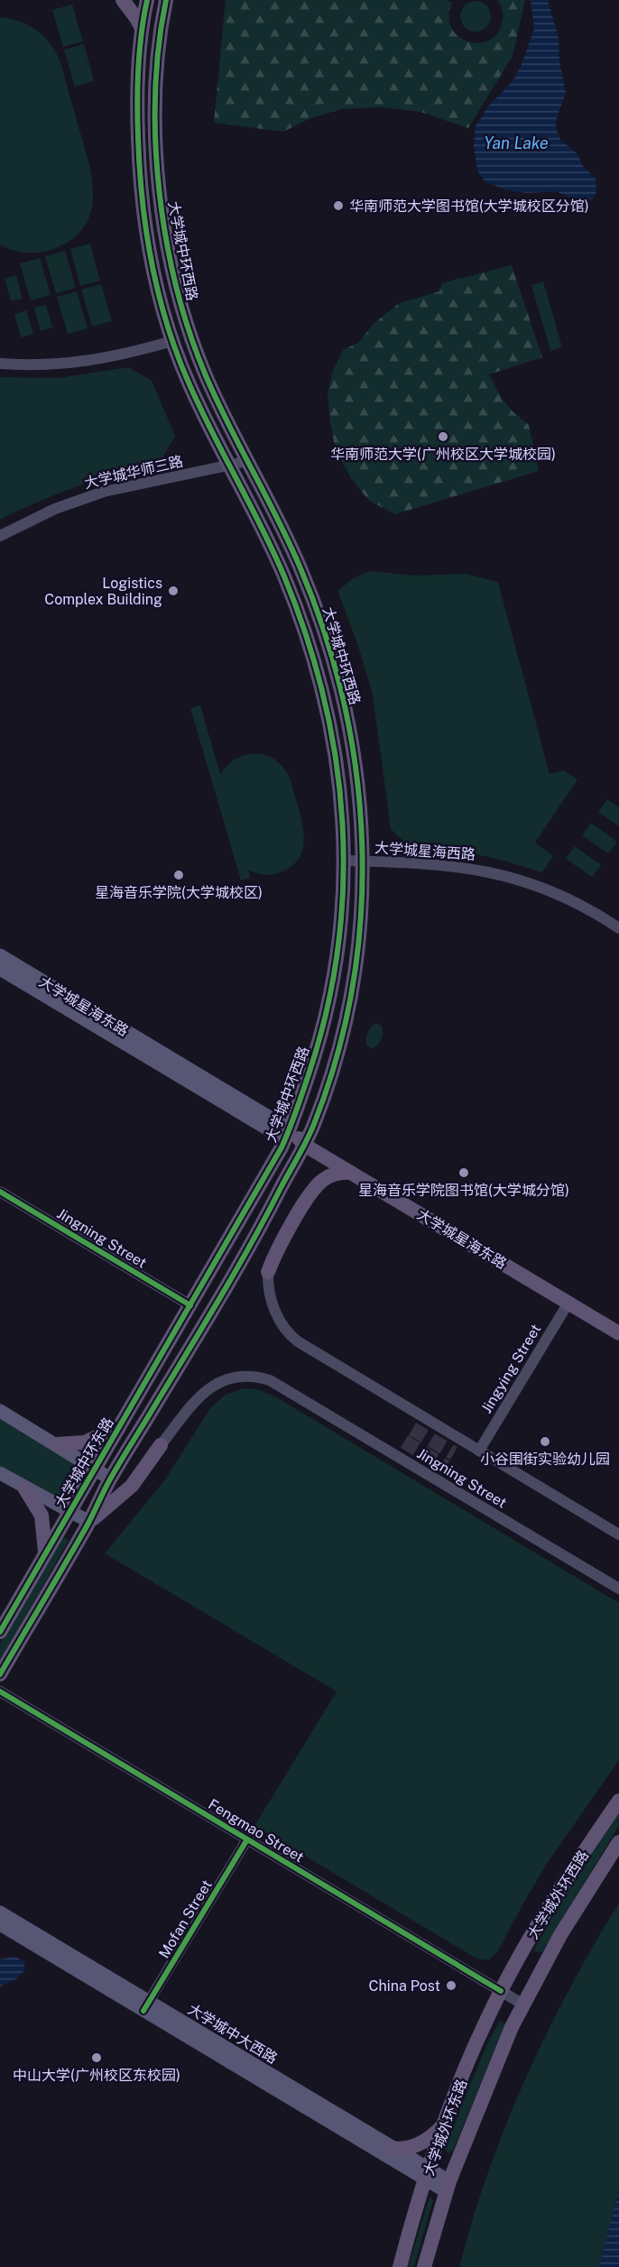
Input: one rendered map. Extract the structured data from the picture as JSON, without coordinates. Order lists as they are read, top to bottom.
{
  "streets": {
    "main road": [
      "大学城中环西路",
      "大学城星海东路",
      "大学城中环东路",
      "大学城外环西路",
      "大学城中大西路",
      "大学城外环东路"
    ],
    "street": [
      "大学城华师三路",
      "大学城星海西路",
      "Jingning Street",
      "Jingying Street",
      "Fengmao Street",
      "Mofan Street"
    ]
  },
  "crossings": [
    ["大学城中环西路", "大学城华师三路"],
    ["大学城中环西路", "大学城星海西路"],
    ["大学城中环西路", "大学城星海东路"],
    ["大学城中环西路", "Jingning Street"],
    ["大学城中环西路", "大学城中环东路"],
    ["大学城星海东路", "Jingying Street"],
    ["Jingning Street", "大学城中环东路"],
    ["Fengmao Street", "大学城外环西路"],
    ["Fengmao Street", "Mofan Street"],
    ["Fengmao Street", "大学城外环东路"],
    ["大学城外环西路", "大学城外环东路"],
    ["Mofan Street", "大学城中大西路"],
    ["大学城中大西路", "大学城外环东路"]
  ],
  "water": ["Yan Lake"],
  "places": [
    "华南师范大学图书馆(大学城校区分馆)",
    "华南师范大学(广州校区大学城校园)",
    "Logistics Complex Building",
    "星海音乐学院(大学城校区)",
    "星海音乐学院图书馆(大学城分馆)",
    "小谷围街实验幼儿园",
    "China Post",
    "中山大学(广州校区东校园)"
  ]
}
